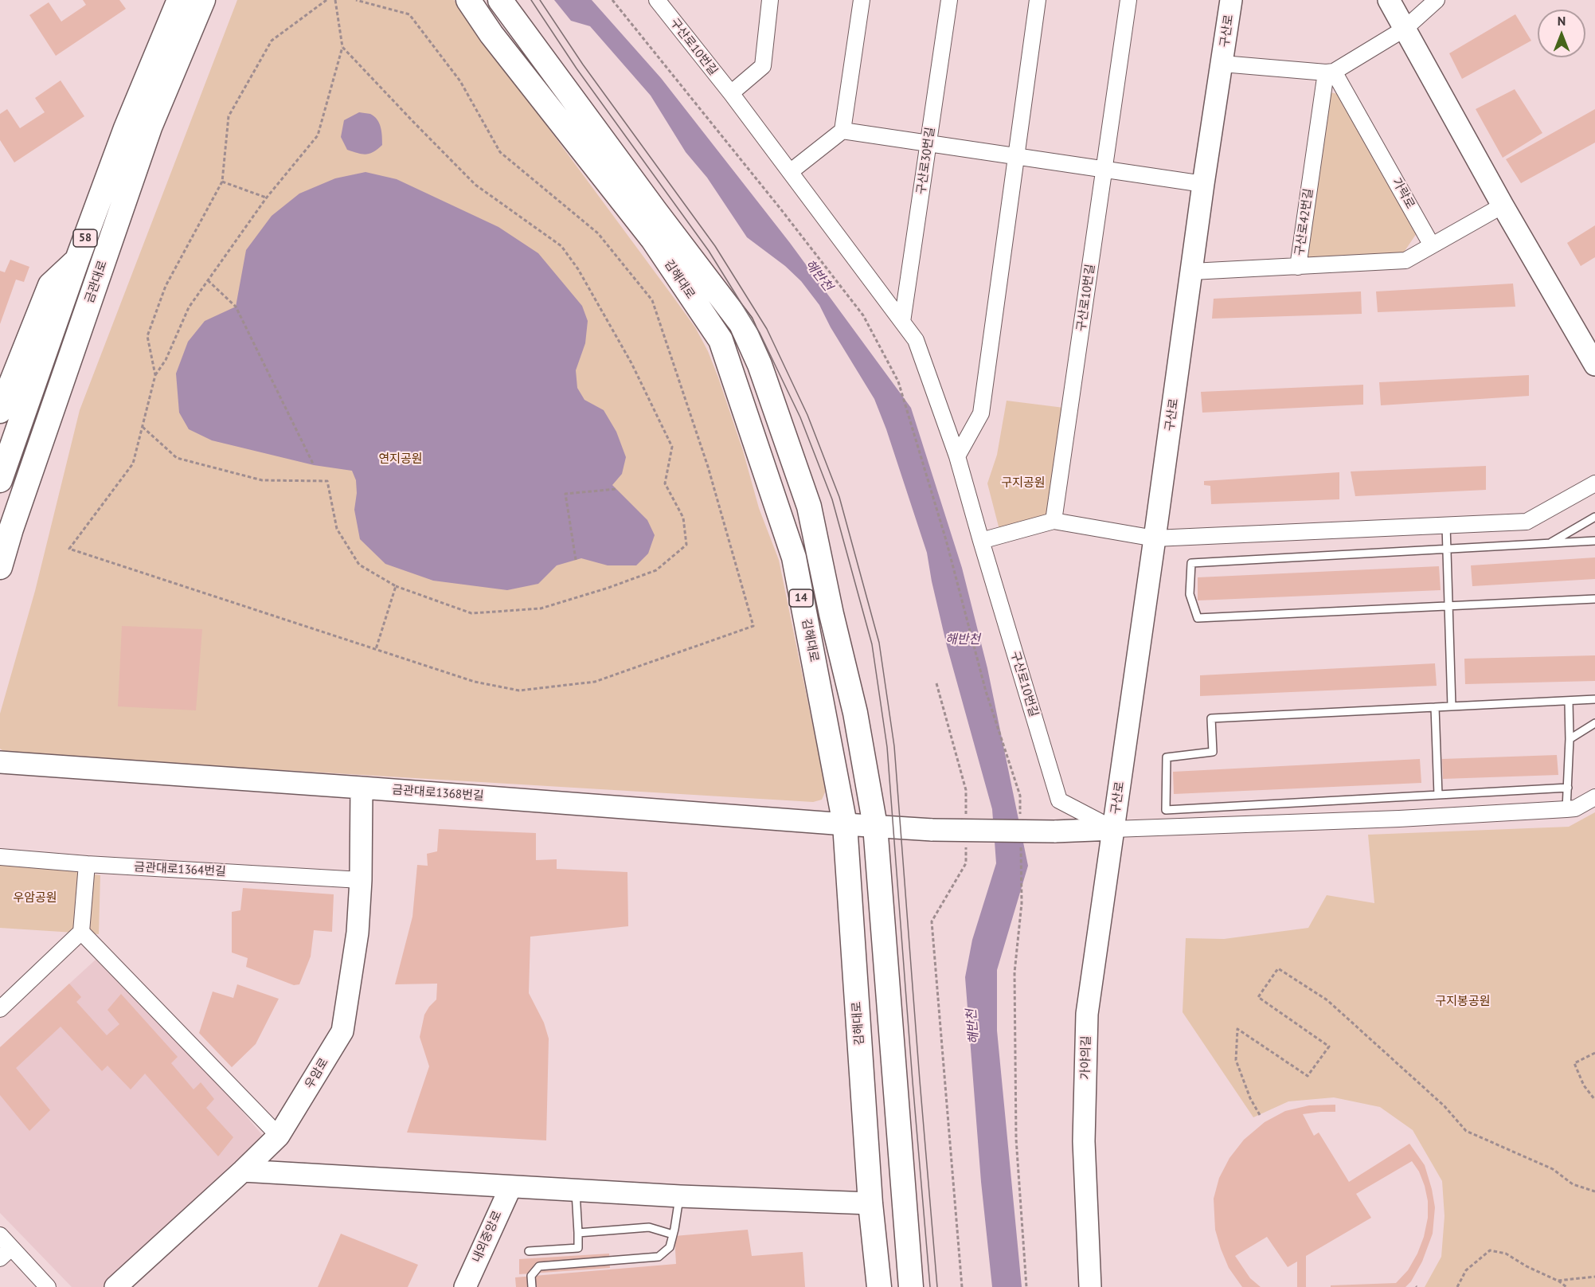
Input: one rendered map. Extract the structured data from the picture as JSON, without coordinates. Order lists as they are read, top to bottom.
{
  "streets": {
    "main road": [
      "58",
      "김해대로",
      "금관대로",
      "14"
    ],
    "street": [
      "구산로",
      "구산로10번길",
      "구산로30번길",
      "가락로",
      "구산로42번길",
      "금관대로1368번길",
      "금관대로1364번길",
      "가야의길",
      "우암로",
      "내외중앙로"
    ]
  },
  "crossings": [
    ["구산로", "구산로10번길"],
    ["구산로", "구산로42번길"],
    ["구산로", "금관대로1368번길"],
    ["구산로", "가야의길"],
    ["구산로10번길", "구산로30번길"],
    ["구산로10번길", "금관대로1368번길"],
    ["구산로10번길", "가야의길"],
    ["가락로", "구산로42번길"],
    ["김해대로", "금관대로1368번길"],
    ["금관대로1368번길", "가야의길"],
    ["금관대로1368번길", "우암로"],
    ["금관대로1364번길", "우암로"]
  ],
  "water": ["해반천"],
  "parks": [
    "연지공원",
    "구지공원",
    "우암공원",
    "구지봉공원"
  ],
  "north": "top"
}
